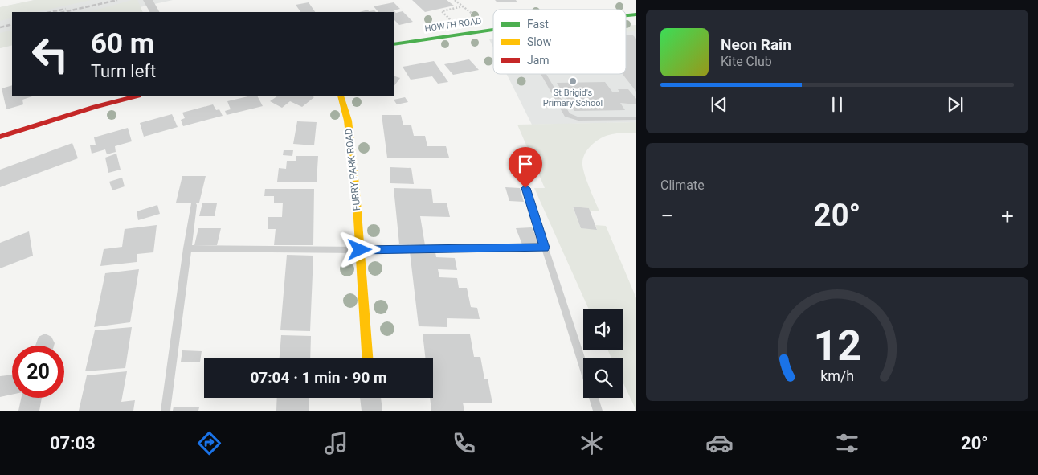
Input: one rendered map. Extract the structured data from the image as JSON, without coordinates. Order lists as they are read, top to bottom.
{
  "streets": {
    "main road": ["HOWTH ROAD", "FURRY PARK ROAD"]
  },
  "places": ["St Brigid's Primary School"],
  "legend": ["Fast", "Slow", "Jam"],
  "page": {
    "turn": ["60 m", "Turn left"],
    "song": ["Neon Rain", "Kite Club"],
    "tile": "Climate",
    "heat": ["−", "20°", "+"],
    "limit": "20",
    "trip": "07:04 · 1 min · 90 m",
    "tabs": ["07:03", "20°"],
    "gauge": ["12", "km/h"]
  }
}
